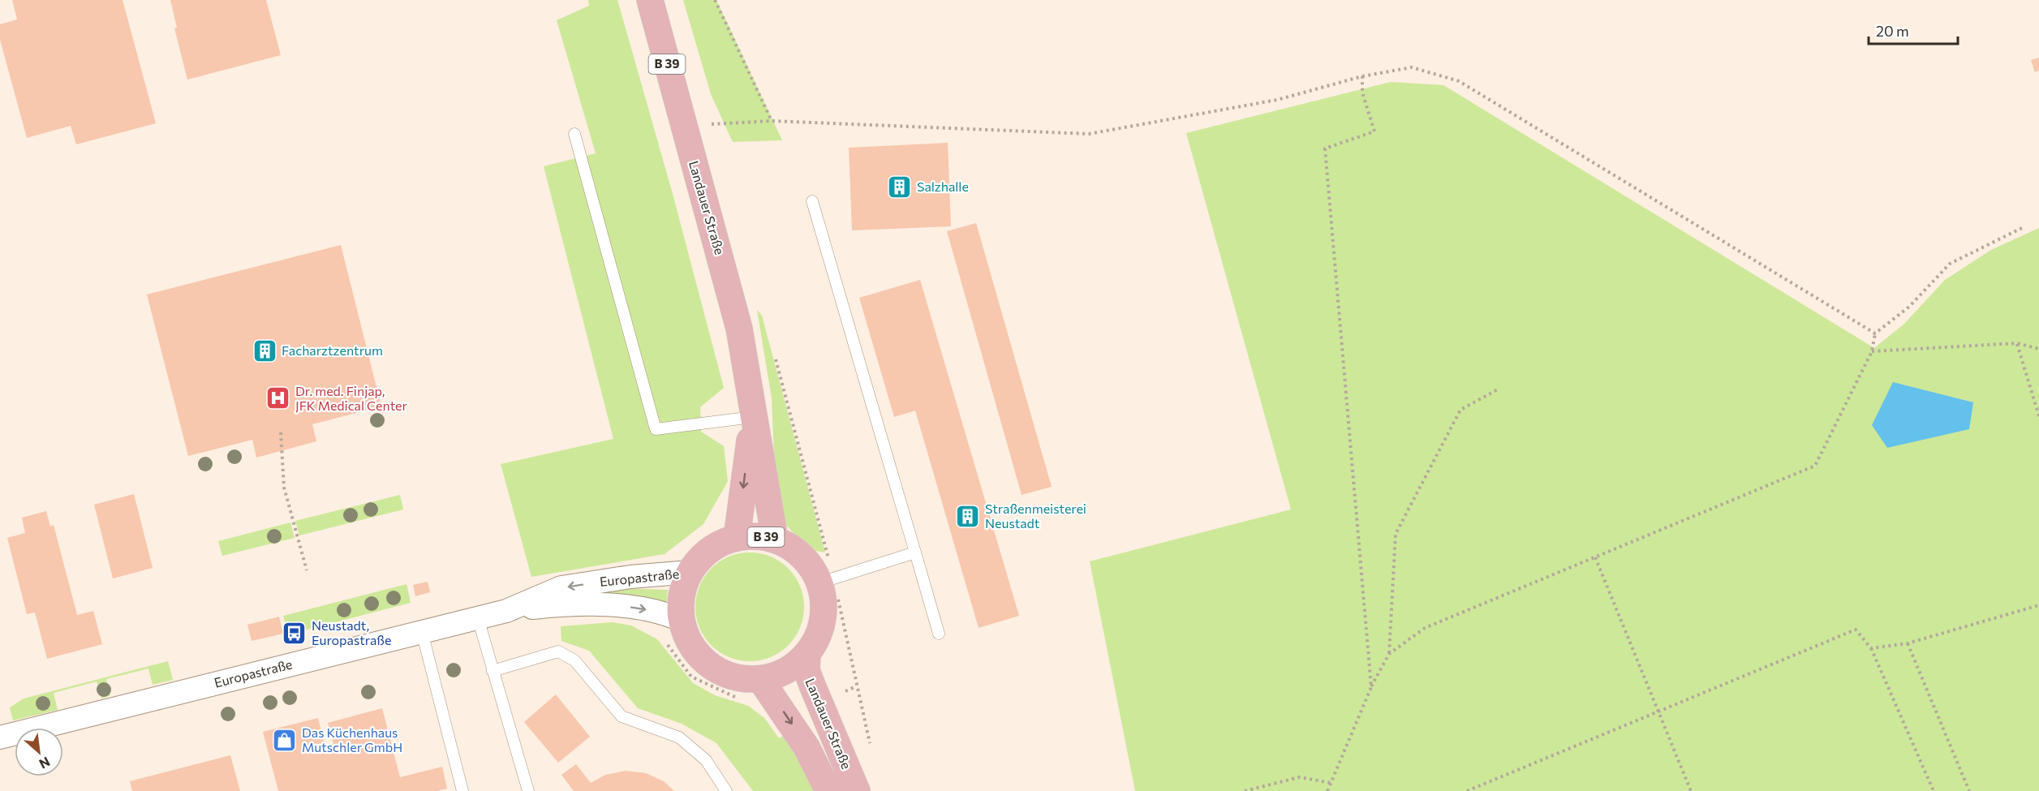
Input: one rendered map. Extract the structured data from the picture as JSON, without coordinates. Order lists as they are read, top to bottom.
{
  "streets": {
    "main road": ["B 39", "Landauer Straße"],
    "street": ["Europastraße"]
  },
  "crossings": [
    ["Landauer Straße", "Europastraße"]
  ],
  "places": {
    "building": ["Salzhalle", "Facharztzentrum", "Straßenmeisterei Neustadt"],
    "hospital": ["Dr. med. Finjap, JFK Medical Center"],
    "bus stop": ["Neustadt, Europastraße"],
    "shop": ["Das Küchenhaus Mutschler GmbH"]
  },
  "scale_bar": "20 m",
  "north": "bottom right"
}
